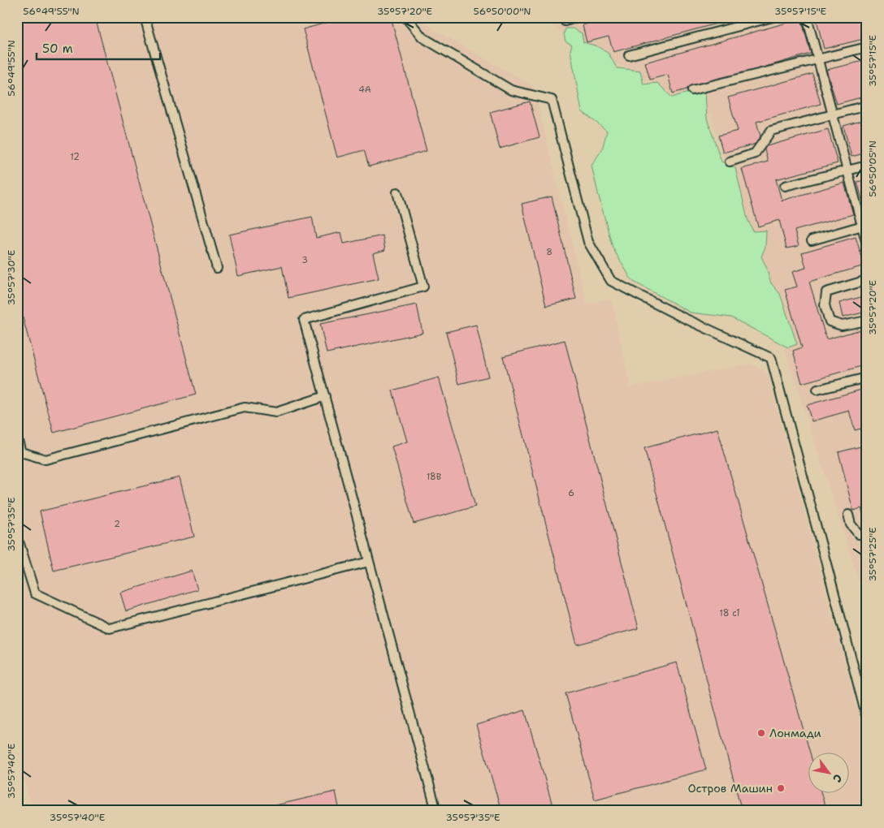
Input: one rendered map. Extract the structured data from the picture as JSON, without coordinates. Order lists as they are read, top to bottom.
{
  "places": ["Лонмади", "Остров Машин"],
  "house_numbers": [
    "4А",
    "12",
    "8",
    "3",
    "18В",
    "6",
    "2",
    "18 с1"
  ],
  "scale_bar": "50 m",
  "north": "bottom right",
  "coordinates": [
    "56°49'55\"N",
    "35°57'20\"E",
    "56°50'00\"N",
    "35°57'15\"E",
    "56°50'05\"N",
    "35°57'30\"E",
    "35°57'35\"E",
    "35°57'25\"E",
    "35°57'40\"E"
  ]
}
